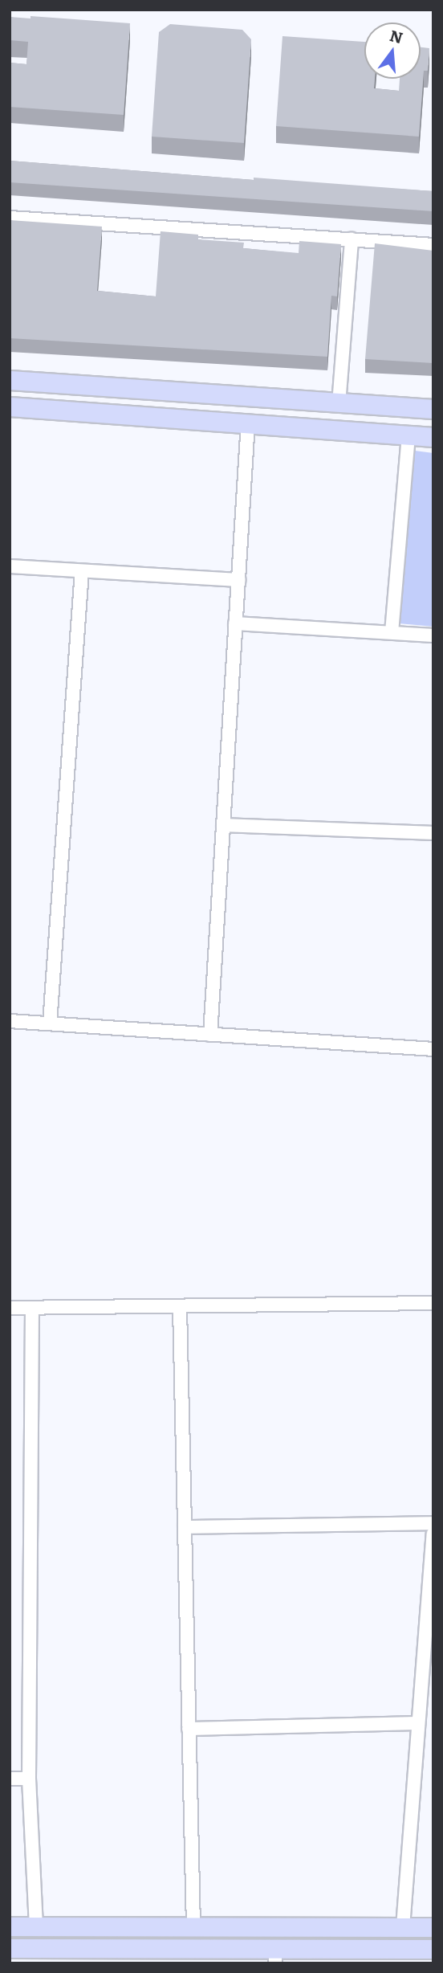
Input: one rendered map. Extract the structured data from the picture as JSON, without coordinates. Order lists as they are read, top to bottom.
{
  "north": "top"
}
